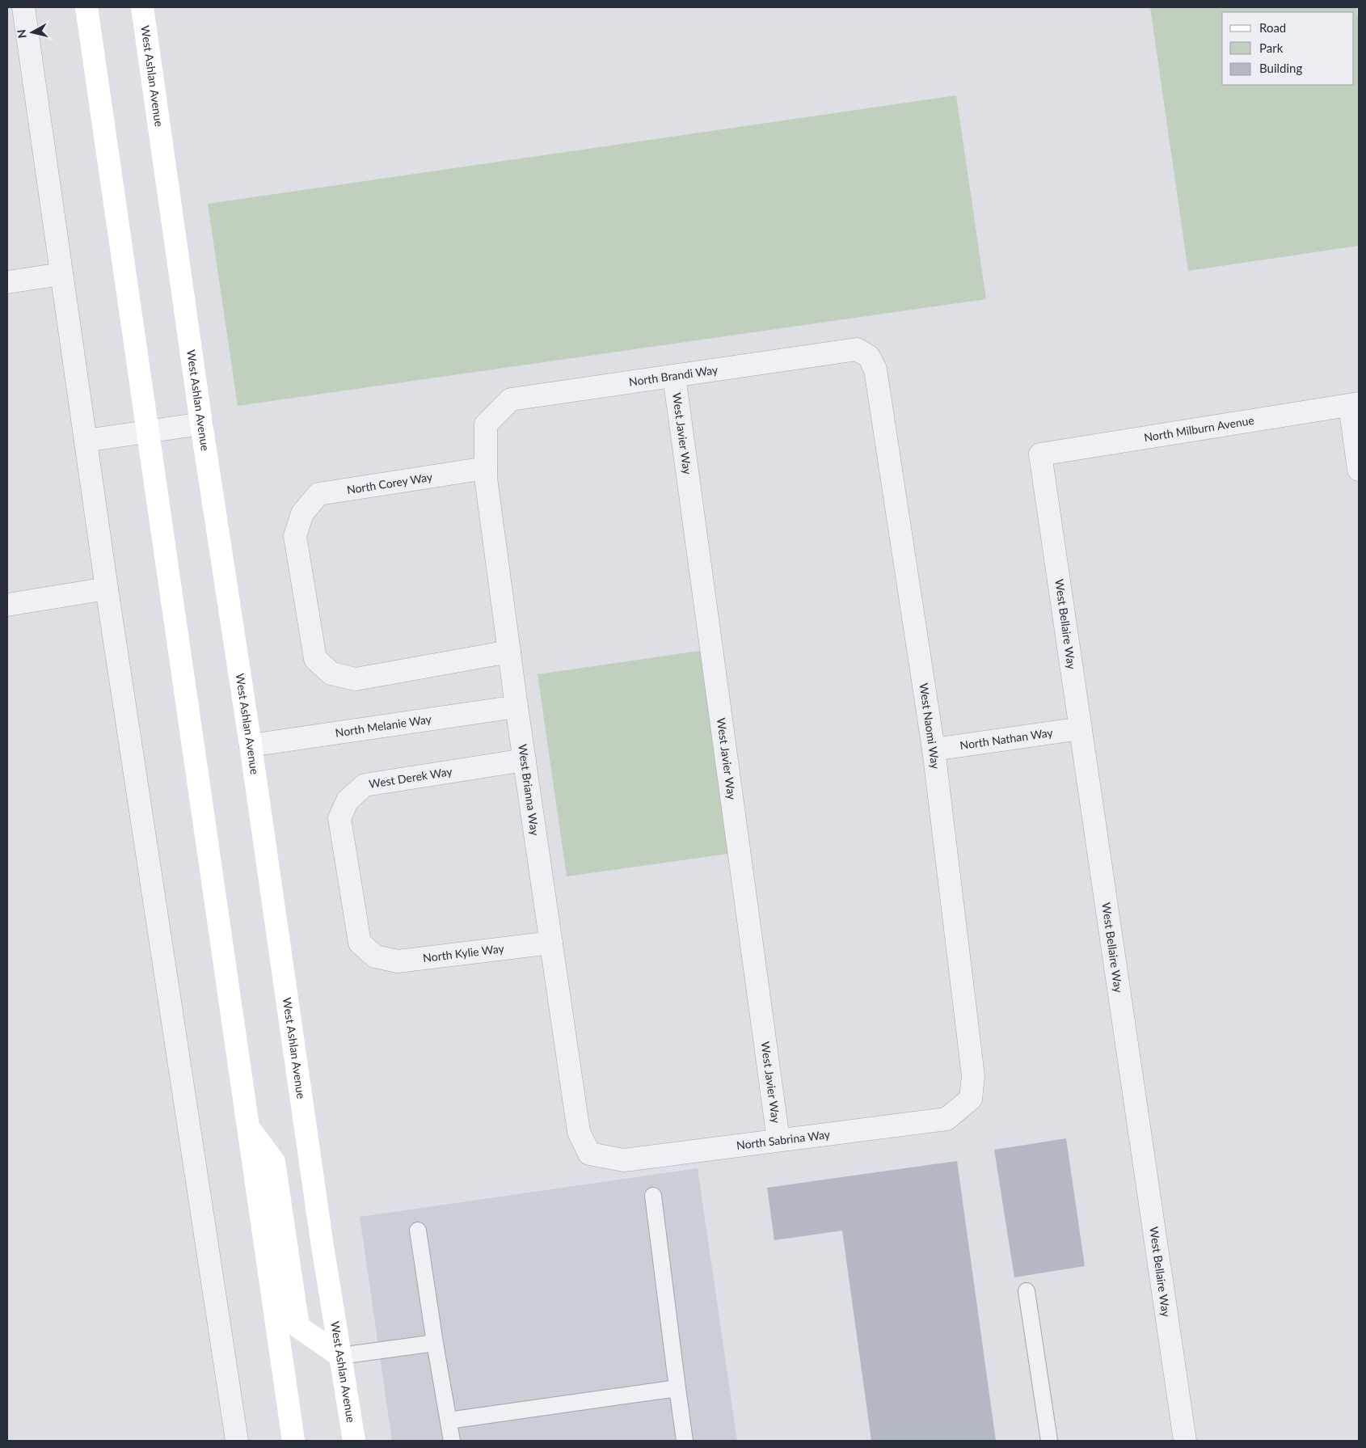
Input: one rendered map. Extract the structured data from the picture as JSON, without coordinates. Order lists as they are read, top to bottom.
{
  "streets": {
    "main road": ["West Ashlan Avenue"],
    "street": [
      "North Brandi Way",
      "North Milburn Avenue",
      "West Javier Way",
      "North Corey Way",
      "West Bellaire Way",
      "West Naomi Way",
      "North Melanie Way",
      "North Nathan Way",
      "West Derek Way",
      "West Brianna Way",
      "North Kylie Way",
      "North Sabrina Way"
    ]
  },
  "crossings": [
    ["West Ashlan Avenue", "North Melanie Way"],
    ["North Brandi Way", "West Javier Way"],
    ["North Brandi Way", "West Naomi Way"],
    ["North Brandi Way", "West Brianna Way"],
    ["North Milburn Avenue", "West Bellaire Way"],
    ["West Javier Way", "North Sabrina Way"],
    ["North Corey Way", "West Brianna Way"],
    ["West Bellaire Way", "North Nathan Way"],
    ["West Naomi Way", "North Nathan Way"],
    ["West Naomi Way", "North Sabrina Way"],
    ["North Melanie Way", "West Brianna Way"],
    ["West Derek Way", "West Brianna Way"],
    ["West Derek Way", "North Kylie Way"],
    ["West Brianna Way", "North Kylie Way"],
    ["West Brianna Way", "North Sabrina Way"]
  ],
  "legend": ["Road", "Park", "Building"],
  "north": "left"
}
